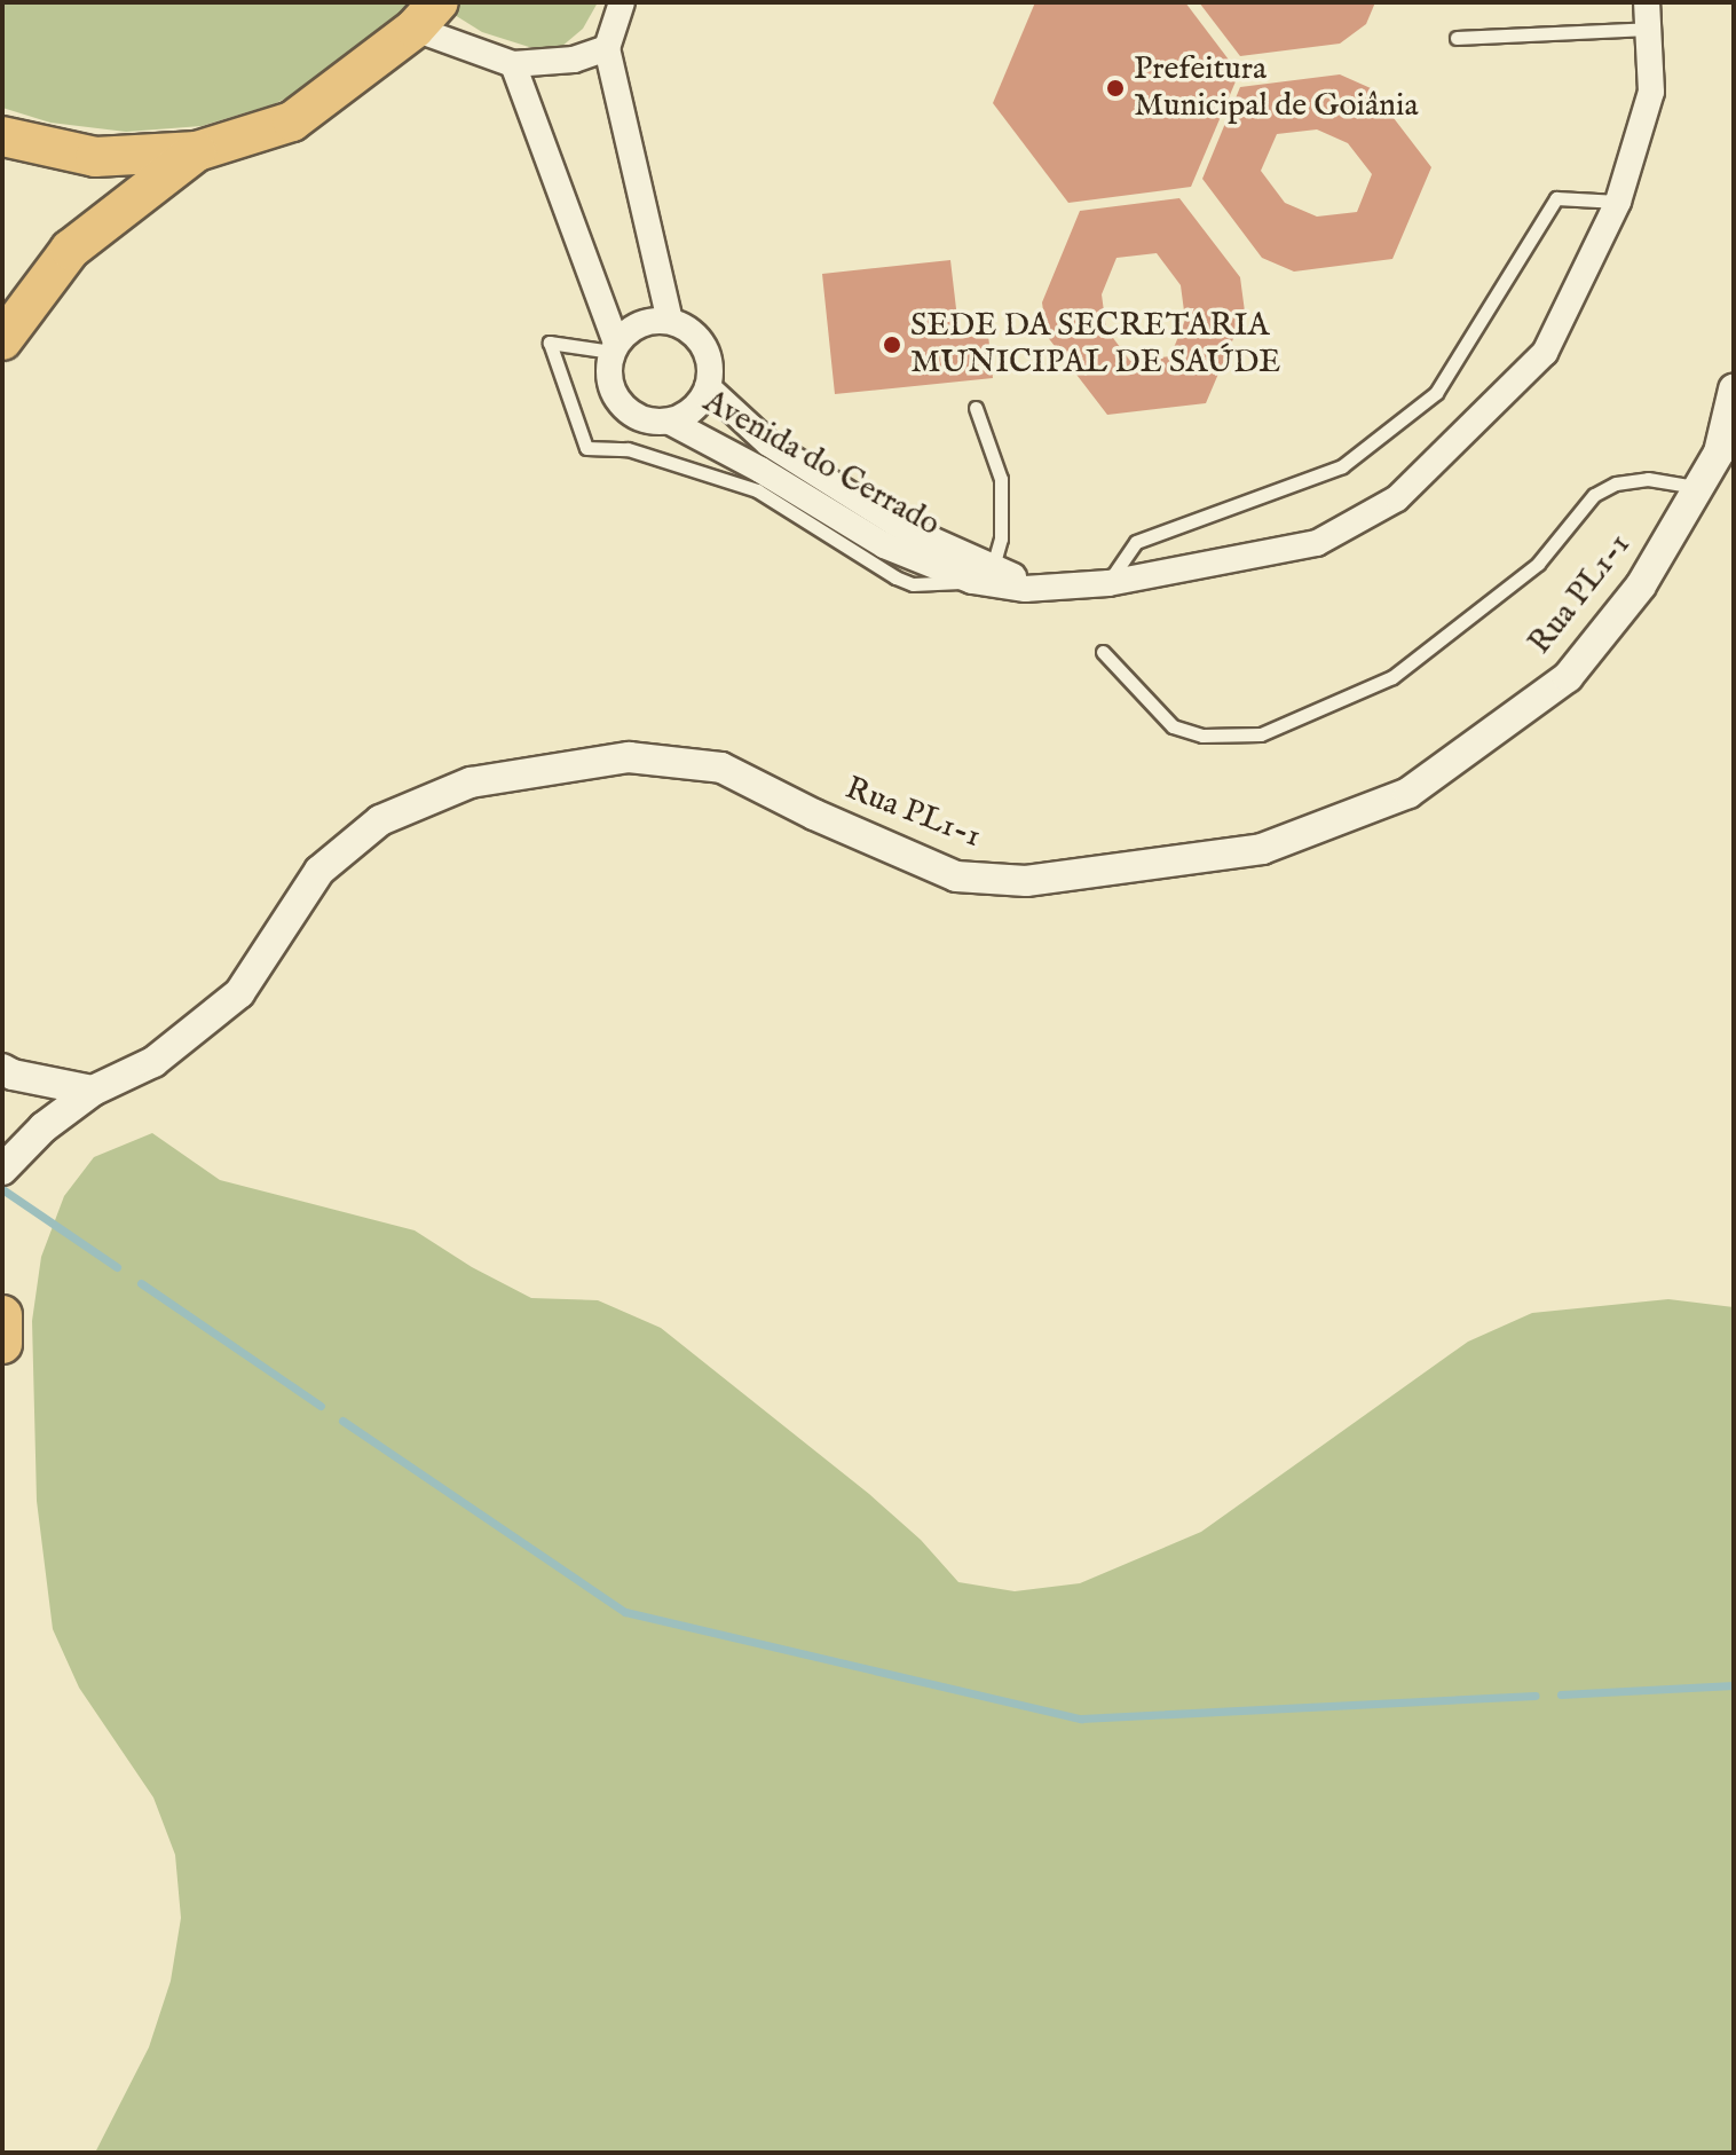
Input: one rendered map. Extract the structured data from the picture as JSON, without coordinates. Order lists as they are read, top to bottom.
{
  "streets": {
    "street": ["Avenida do Cerrado", "Rua PL1-1"]
  },
  "places": ["Prefeitura Municipal de Goiânia", "SEDE DA SECRETARIA MUNICIPAL DE SAÚDE"]
}
